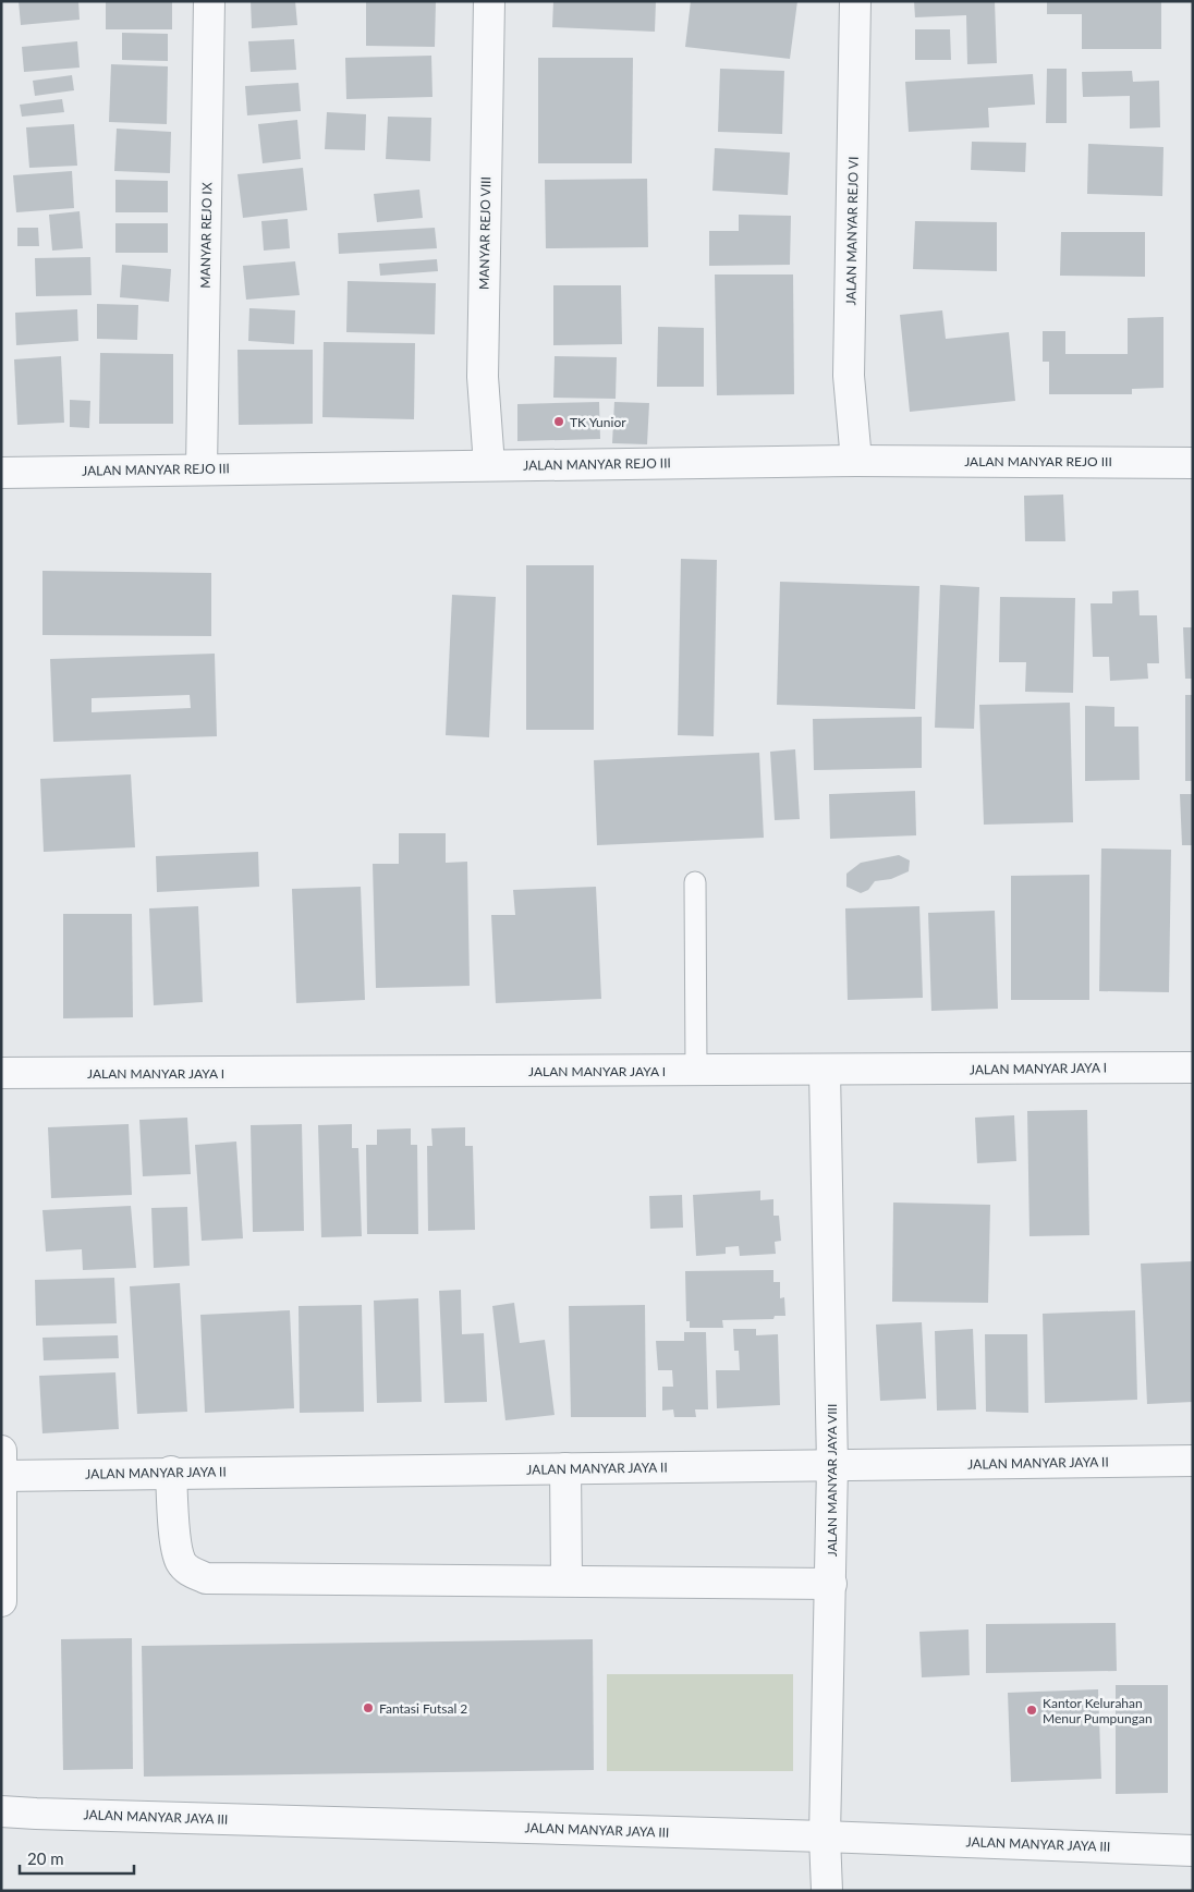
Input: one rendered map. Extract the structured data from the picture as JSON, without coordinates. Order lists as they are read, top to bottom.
{
  "streets": {
    "street": [
      "JALAN MANYAR REJO VI",
      "MANYAR REJO VIII",
      "MANYAR REJO IX",
      "JALAN MANYAR REJO III",
      "JALAN MANYAR JAYA I",
      "JALAN MANYAR JAYA II",
      "JALAN MANYAR JAYA VIII",
      "JALAN MANYAR JAYA III"
    ]
  },
  "crossings": [
    ["JALAN MANYAR REJO VI", "JALAN MANYAR REJO III"],
    ["MANYAR REJO VIII", "JALAN MANYAR REJO III"],
    ["MANYAR REJO IX", "JALAN MANYAR REJO III"],
    ["JALAN MANYAR JAYA I", "JALAN MANYAR JAYA VIII"],
    ["JALAN MANYAR JAYA II", "JALAN MANYAR JAYA VIII"],
    ["JALAN MANYAR JAYA VIII", "JALAN MANYAR JAYA III"]
  ],
  "places": ["TK Yunior", "Fantasi Futsal 2", "Kantor Kelurahan Menur Pumpungan"],
  "scale_bar": "20 m"
}
